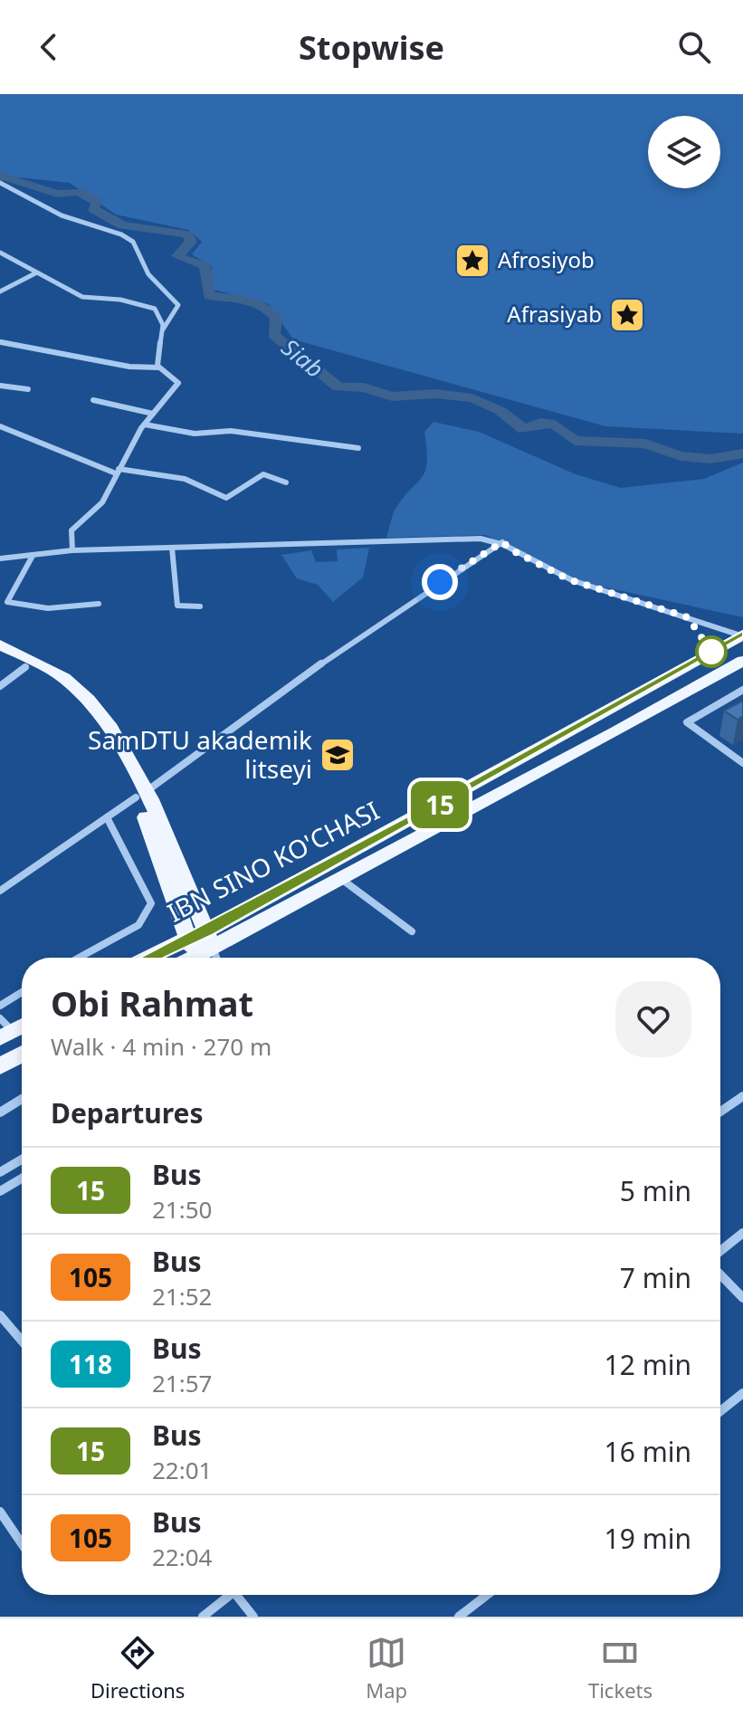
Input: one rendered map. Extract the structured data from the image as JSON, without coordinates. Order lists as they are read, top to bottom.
{
  "streets": {
    "main road": ["IBN SINO KO'CHASI"]
  },
  "water": ["Siab"],
  "places": {
    "place": ["Afrosiyob", "Afrasiyab"],
    "school or university": ["SamDTU akademik litseyi"]
  },
  "lines": ["bus line 15"],
  "page": {
    "header": "Stopwise",
    "on_map": "15",
    "heading": [
      ["Obi Rahmat", "Walk · 4 min · 270 m"],
      "Departures"
    ],
    "list": [
      {
        "mark": "15",
        "name": "Bus",
        "note": "21:50",
        "value": "5 min"
      },
      {
        "mark": "105",
        "name": "Bus",
        "note": "21:52",
        "value": "7 min"
      },
      {
        "mark": "118",
        "name": "Bus",
        "note": "21:57",
        "value": "12 min"
      },
      {
        "mark": "15",
        "name": "Bus",
        "note": "22:01",
        "value": "16 min"
      },
      {
        "mark": "105",
        "name": "Bus",
        "note": "22:04",
        "value": "19 min"
      }
    ],
    "tabs": ["Directions", "Map", "Tickets"]
  }
}
